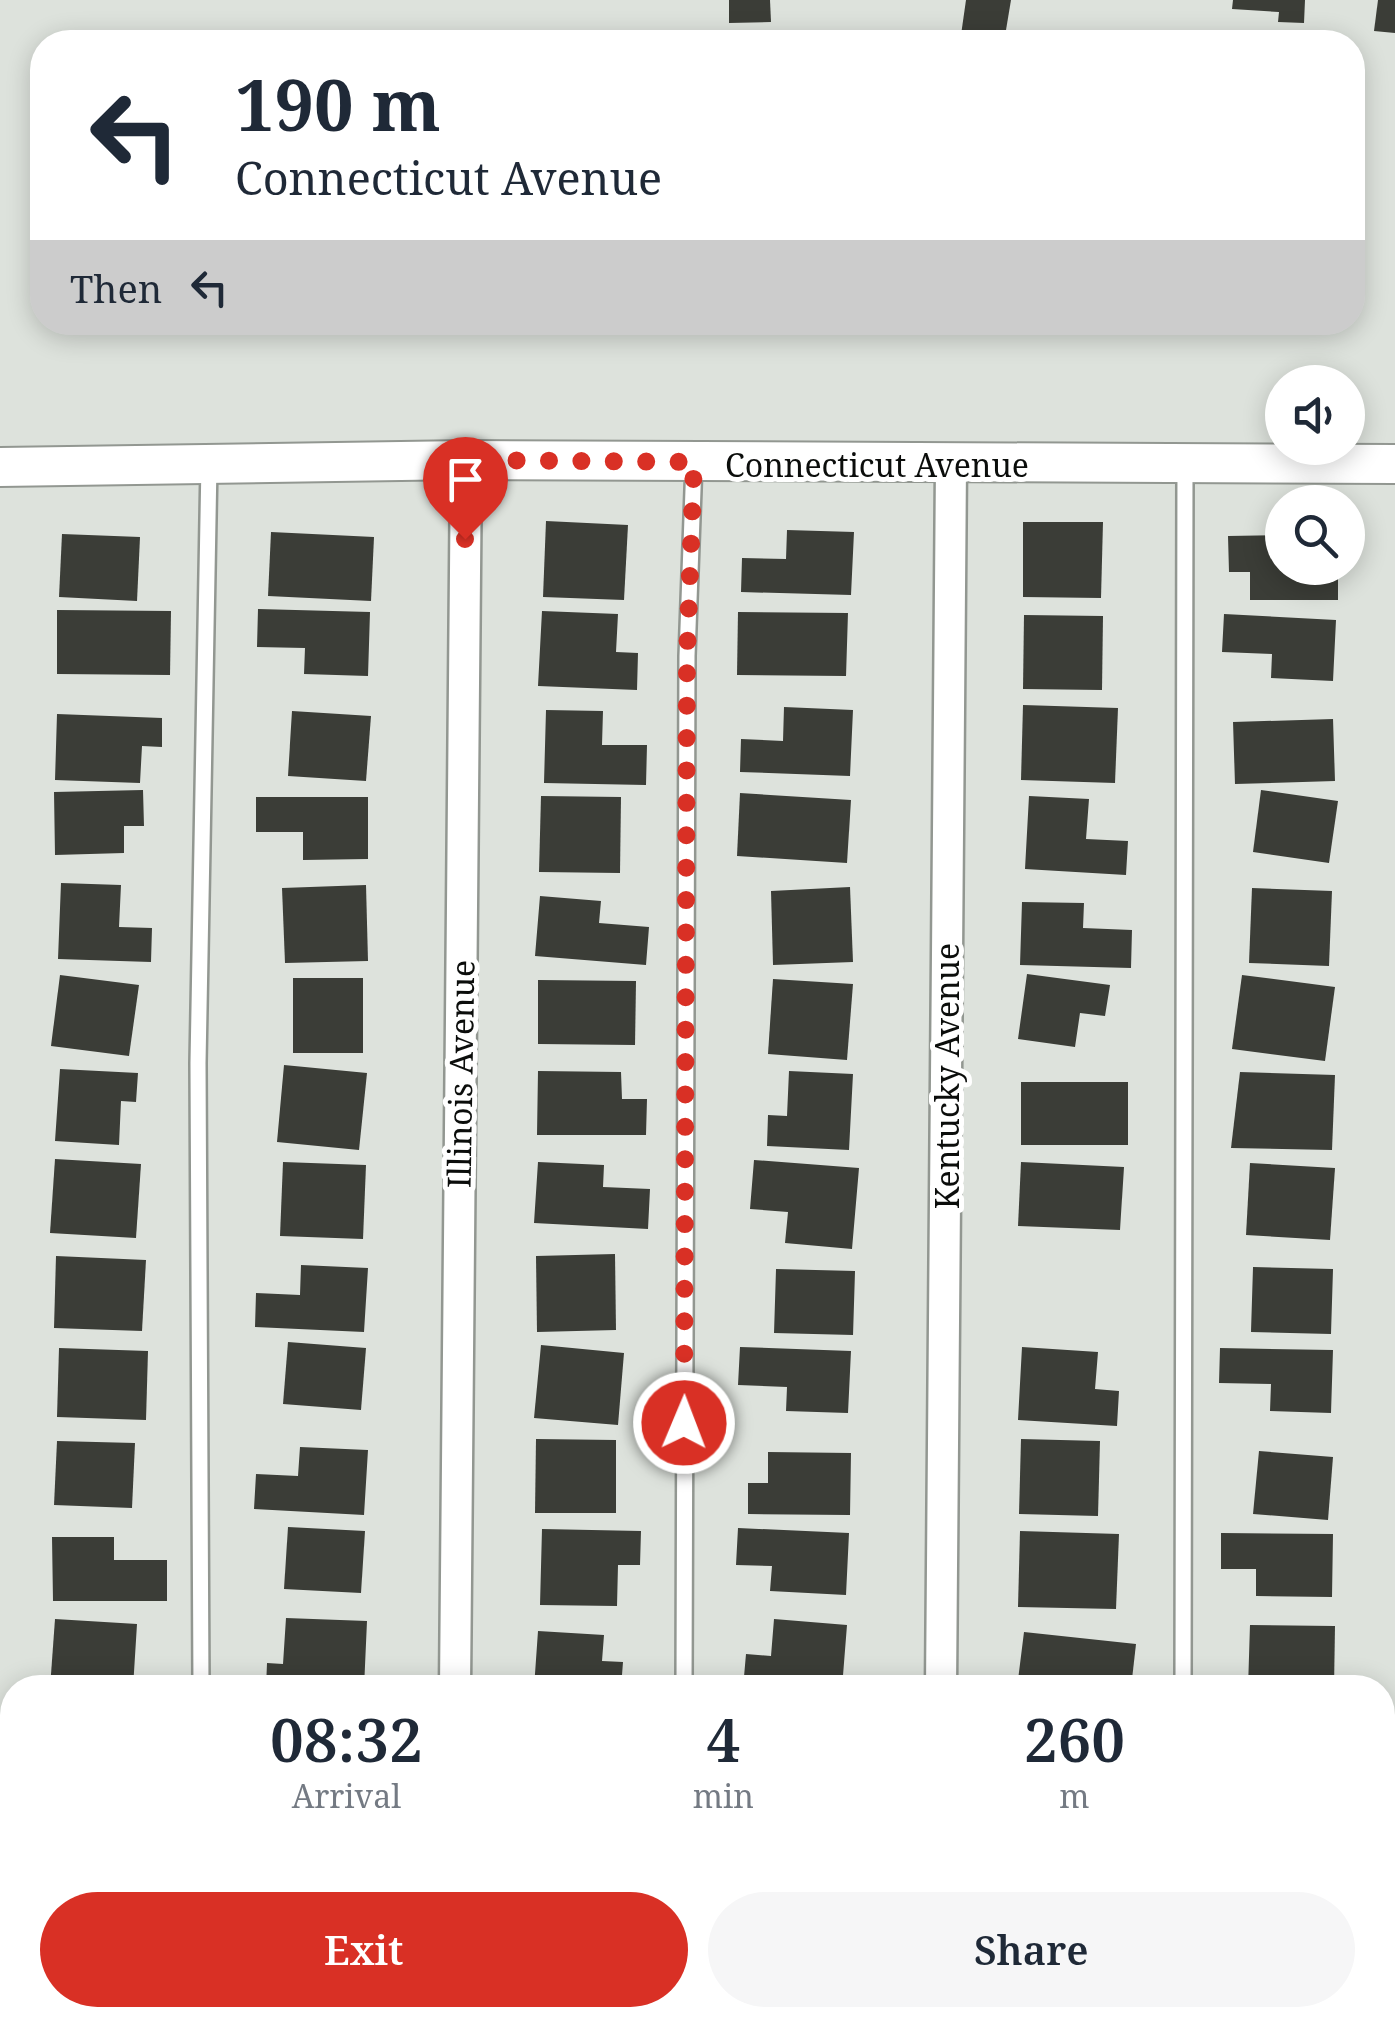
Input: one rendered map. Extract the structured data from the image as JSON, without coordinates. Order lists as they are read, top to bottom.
{
  "streets": {
    "street": ["Connecticut Avenue", "Illinois Avenue", "Kentucky Avenue"]
  },
  "crossings": [
    ["Connecticut Avenue", "Illinois Avenue"],
    ["Connecticut Avenue", "Kentucky Avenue"]
  ],
  "page": {
    "turn": ["190 m", "Connecticut Avenue"],
    "then": "Then",
    "eta": [
      "08:32",
      "Arrival",
      "4",
      "min",
      "260",
      "m"
    ],
    "buttons": ["Exit", "Share"]
  }
}
